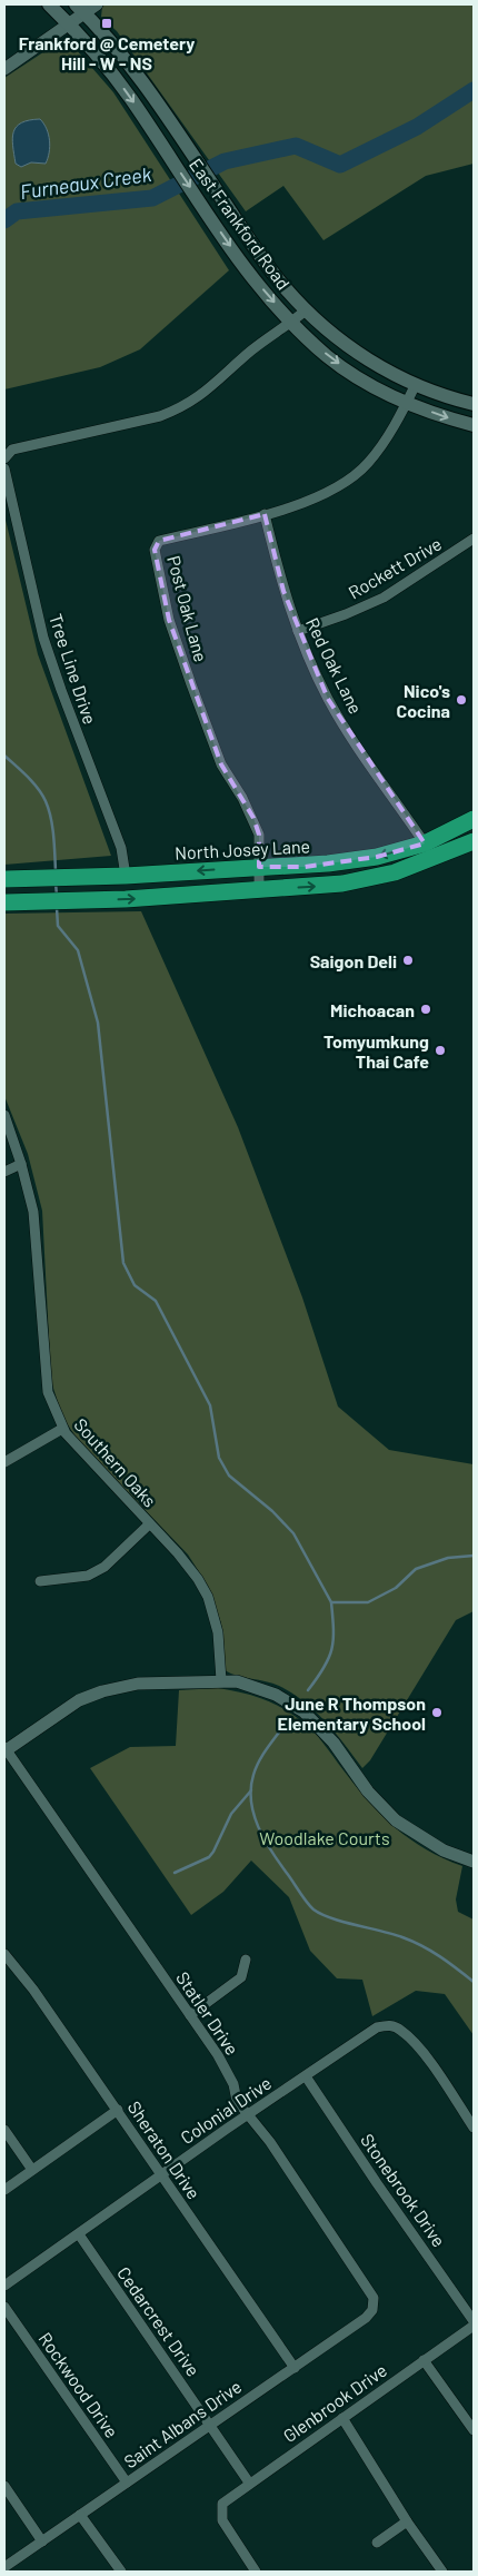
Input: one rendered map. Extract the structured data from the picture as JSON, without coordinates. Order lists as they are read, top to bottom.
{
  "streets": {
    "main road": ["East Frankford Road", "North Josey Lane"],
    "street": [
      "Rockett Drive",
      "Post Oak Lane",
      "Red Oak Lane",
      "Tree Line Drive",
      "Southern Oaks",
      "Statler Drive",
      "Colonial Drive",
      "Sheraton Drive",
      "Stonebrook Drive",
      "Cedarcrest Drive",
      "Rockwood Drive",
      "Glenbrook Drive",
      "Saint Albans Drive"
    ]
  },
  "crossings": [
    ["East Frankford Road", "Post Oak Lane"],
    ["Rockett Drive", "Red Oak Lane"],
    ["Post Oak Lane", "Red Oak Lane"],
    ["Post Oak Lane", "North Josey Lane"],
    ["Red Oak Lane", "North Josey Lane"],
    ["Tree Line Drive", "North Josey Lane"],
    ["Statler Drive", "Colonial Drive"],
    ["Statler Drive", "Saint Albans Drive"],
    ["Colonial Drive", "Sheraton Drive"],
    ["Colonial Drive", "Stonebrook Drive"],
    ["Colonial Drive", "Cedarcrest Drive"],
    ["Sheraton Drive", "Saint Albans Drive"],
    ["Stonebrook Drive", "Glenbrook Drive"],
    ["Cedarcrest Drive", "Glenbrook Drive"],
    ["Cedarcrest Drive", "Saint Albans Drive"],
    ["Rockwood Drive", "Saint Albans Drive"]
  ],
  "water": ["Furneaux Creek"],
  "parks": ["Woodlake Courts"],
  "places": {
    "transit": ["Frankford @ Cemetery Hill - W - NS"],
    "other": [
      "Nico's Cocina",
      "Saigon Deli",
      "Michoacan",
      "Tomyumkung Thai Cafe",
      "June R Thompson Elementary School"
    ]
  }
}
